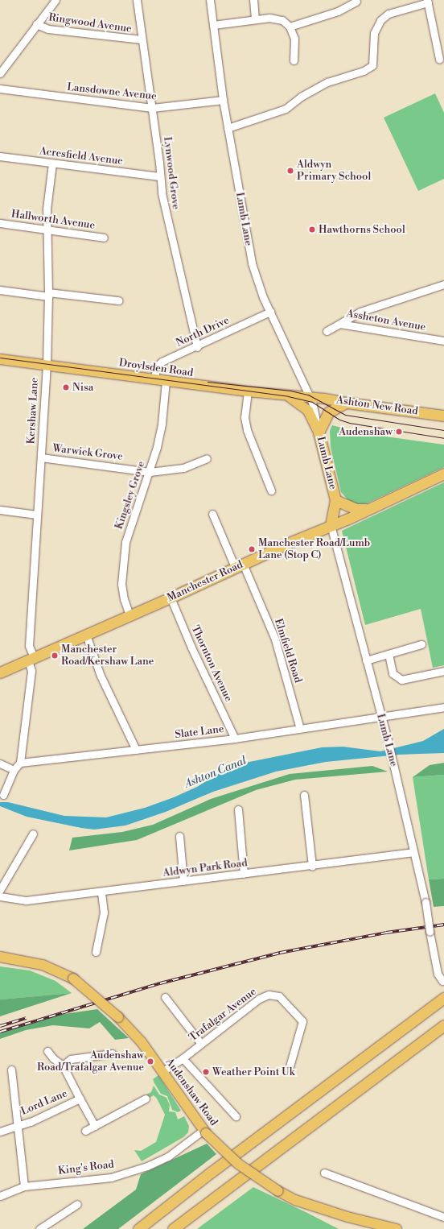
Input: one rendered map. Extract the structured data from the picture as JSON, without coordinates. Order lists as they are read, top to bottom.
{
  "streets": {
    "highway": ["Lumb Lane", "Ashton New Road", "Manchester Road"],
    "main road": ["Droylsden Road", "Audenshaw Road"],
    "street": [
      "Ringwood Avenue",
      "Lansdowne Avenue",
      "Acresfield Avenue",
      "Lynwood Grove",
      "Hallworth Avenue",
      "Assheton Avenue",
      "North Drive",
      "Kershaw Lane",
      "Warwick Grove",
      "Kingsley Grove",
      "Elmfield Road",
      "Thornton Avenue",
      "Slate Lane",
      "Aldwyn Park Road",
      "Trafalgar Avenue",
      "Lord Lane",
      "King's Road"
    ]
  },
  "crossings": [
    ["Ringwood Avenue", "Lynwood Grove"],
    ["Lansdowne Avenue", "Lynwood Grove"],
    ["Lansdowne Avenue", "Lumb Lane"],
    ["Acresfield Avenue", "Lynwood Grove"],
    ["Acresfield Avenue", "Kershaw Lane"],
    ["Lynwood Grove", "North Drive"],
    ["Lumb Lane", "North Drive"],
    ["Lumb Lane", "Droylsden Road"],
    ["Lumb Lane", "Ashton New Road"],
    ["Lumb Lane", "Manchester Road"],
    ["Lumb Lane", "Slate Lane"],
    ["Lumb Lane", "Aldwyn Park Road"],
    ["Hallworth Avenue", "Kershaw Lane"],
    ["North Drive", "Droylsden Road"],
    ["Droylsden Road", "Ashton New Road"],
    ["Droylsden Road", "Kershaw Lane"],
    ["Droylsden Road", "Kingsley Grove"],
    ["Kershaw Lane", "Warwick Grove"],
    ["Kershaw Lane", "Manchester Road"],
    ["Kershaw Lane", "Slate Lane"],
    ["Warwick Grove", "Kingsley Grove"],
    ["Kingsley Grove", "Manchester Road"],
    ["Manchester Road", "Elmfield Road"],
    ["Manchester Road", "Thornton Avenue"],
    ["Elmfield Road", "Slate Lane"],
    ["Thornton Avenue", "Slate Lane"],
    ["Trafalgar Avenue", "Audenshaw Road"],
    ["Audenshaw Road", "King's Road"]
  ],
  "water": ["Ashton Canal"],
  "places": [
    "Aldwyn Primary School",
    "Hawthorns School",
    "Nisa",
    "Audenshaw",
    "Manchester Road/Lumb Lane (Stop C)",
    "Manchester Road/Kershaw Lane",
    "Audenshaw Road/Trafalgar Avenue",
    "Weather Point Uk"
  ]
}
